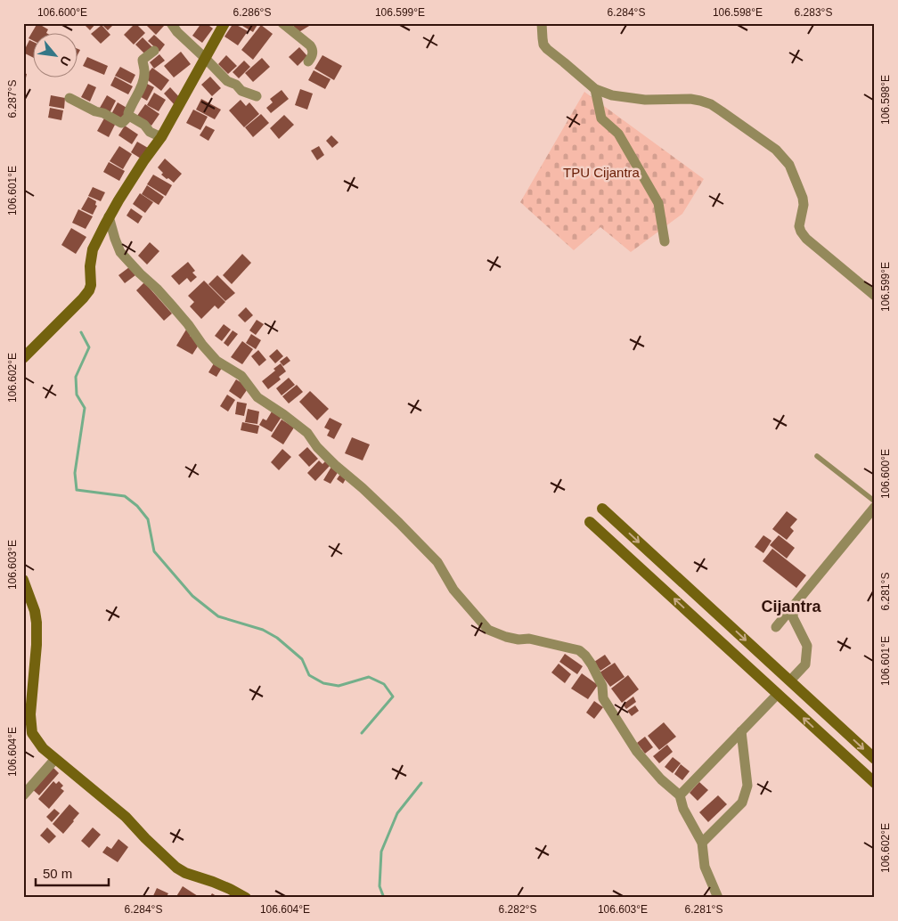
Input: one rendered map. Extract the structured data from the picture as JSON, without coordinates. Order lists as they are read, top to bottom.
{
  "districts": ["Cijantra"],
  "parks": ["TPU Cijantra"],
  "scale_bar": "50 m",
  "north": "bottom right",
  "coordinates": [
    "106.600°E",
    "6.286°S",
    "106.599°E",
    "6.284°S",
    "106.598°E",
    "6.283°S",
    "6.287°S",
    "106.601°E",
    "106.602°E",
    "106.603°E",
    "6.281°S",
    "106.604°E",
    "6.282°S"
  ]
}
